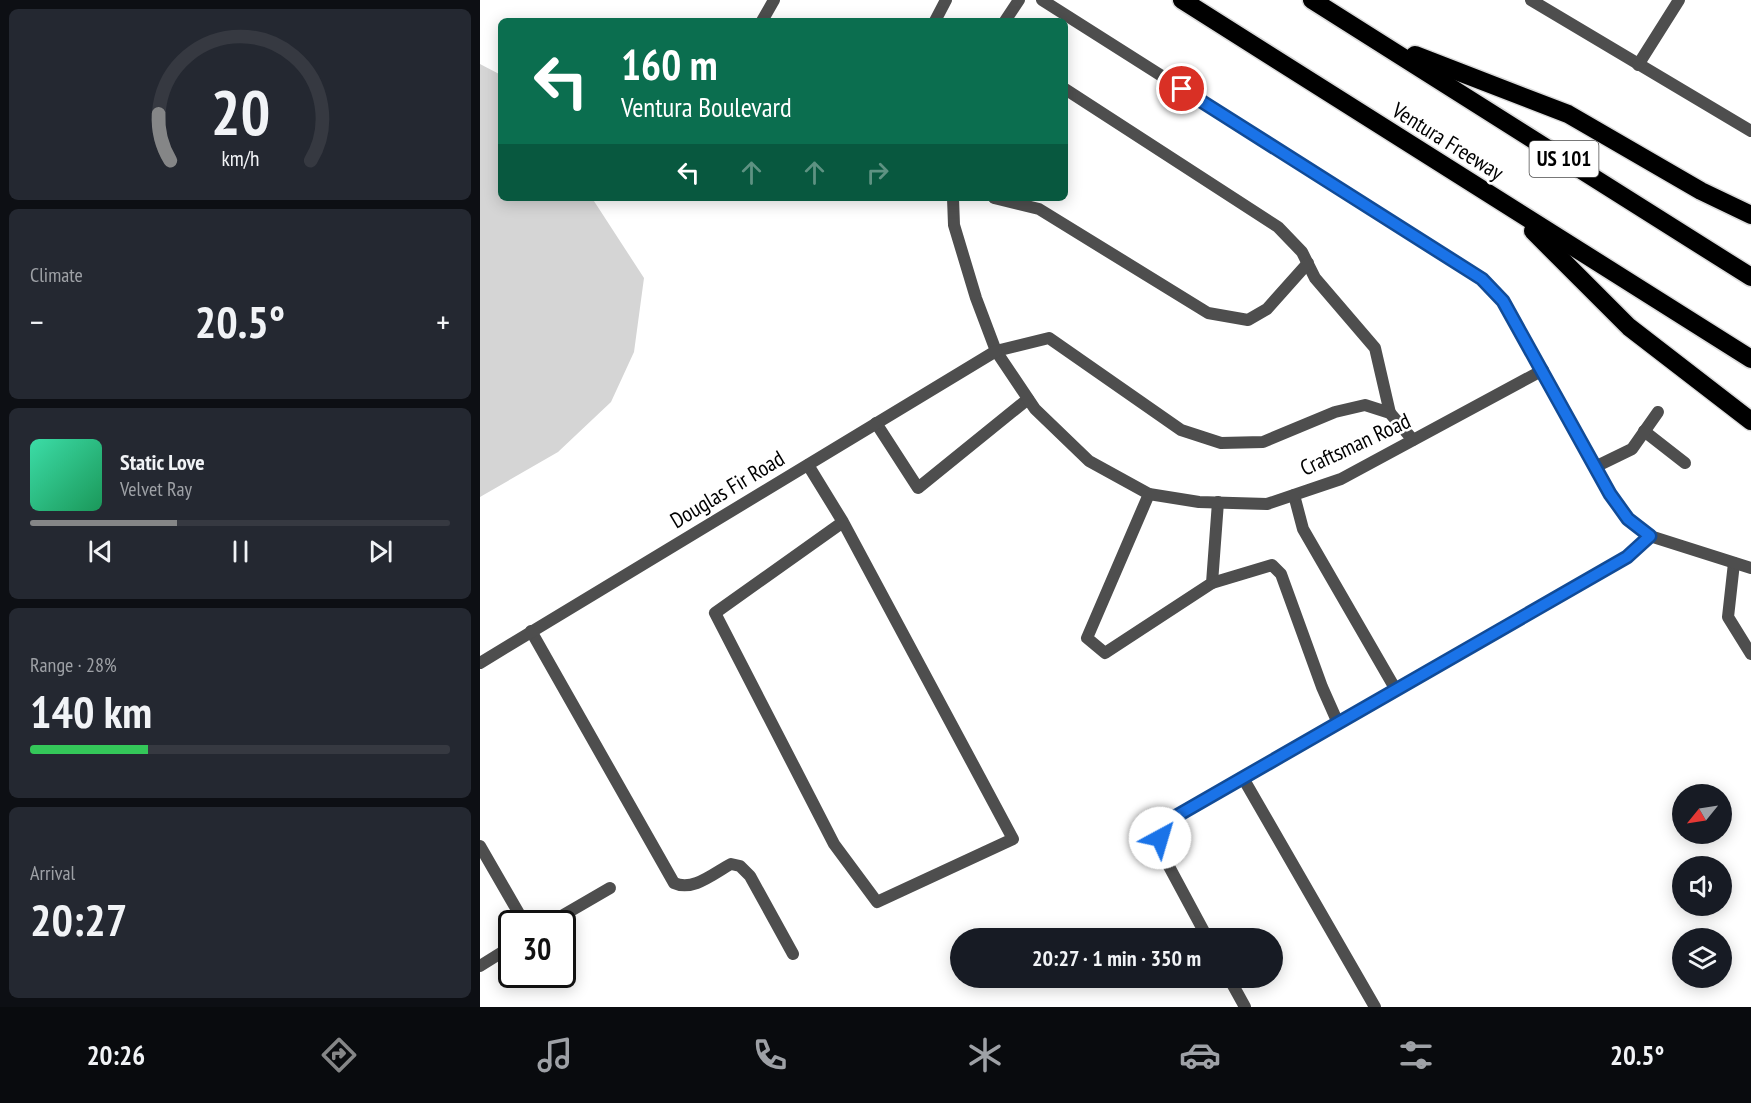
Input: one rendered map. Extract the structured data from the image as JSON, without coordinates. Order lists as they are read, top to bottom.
{
  "streets": {
    "highway": ["Ventura Freeway", "US 101"],
    "street": ["Craftsman Road", "Douglas Fir Road"]
  },
  "crossings": [
    ["Craftsman Road", "Douglas Fir Road"]
  ],
  "north": "bottom left",
  "page": {
    "turn": ["160 m", "Ventura Boulevard"],
    "tile": [
      "Climate",
      ["Range · 28%", "140 km"],
      ["Arrival", "20:27"]
    ],
    "heat": ["−", "20.5°", "+"],
    "song": ["Static Love", "Velvet Ray"],
    "limit": "30",
    "trip": "20:27 · 1 min · 350 m",
    "tabs": ["20:26", "20.5°"],
    "gauge": ["20", "km/h"]
  }
}
